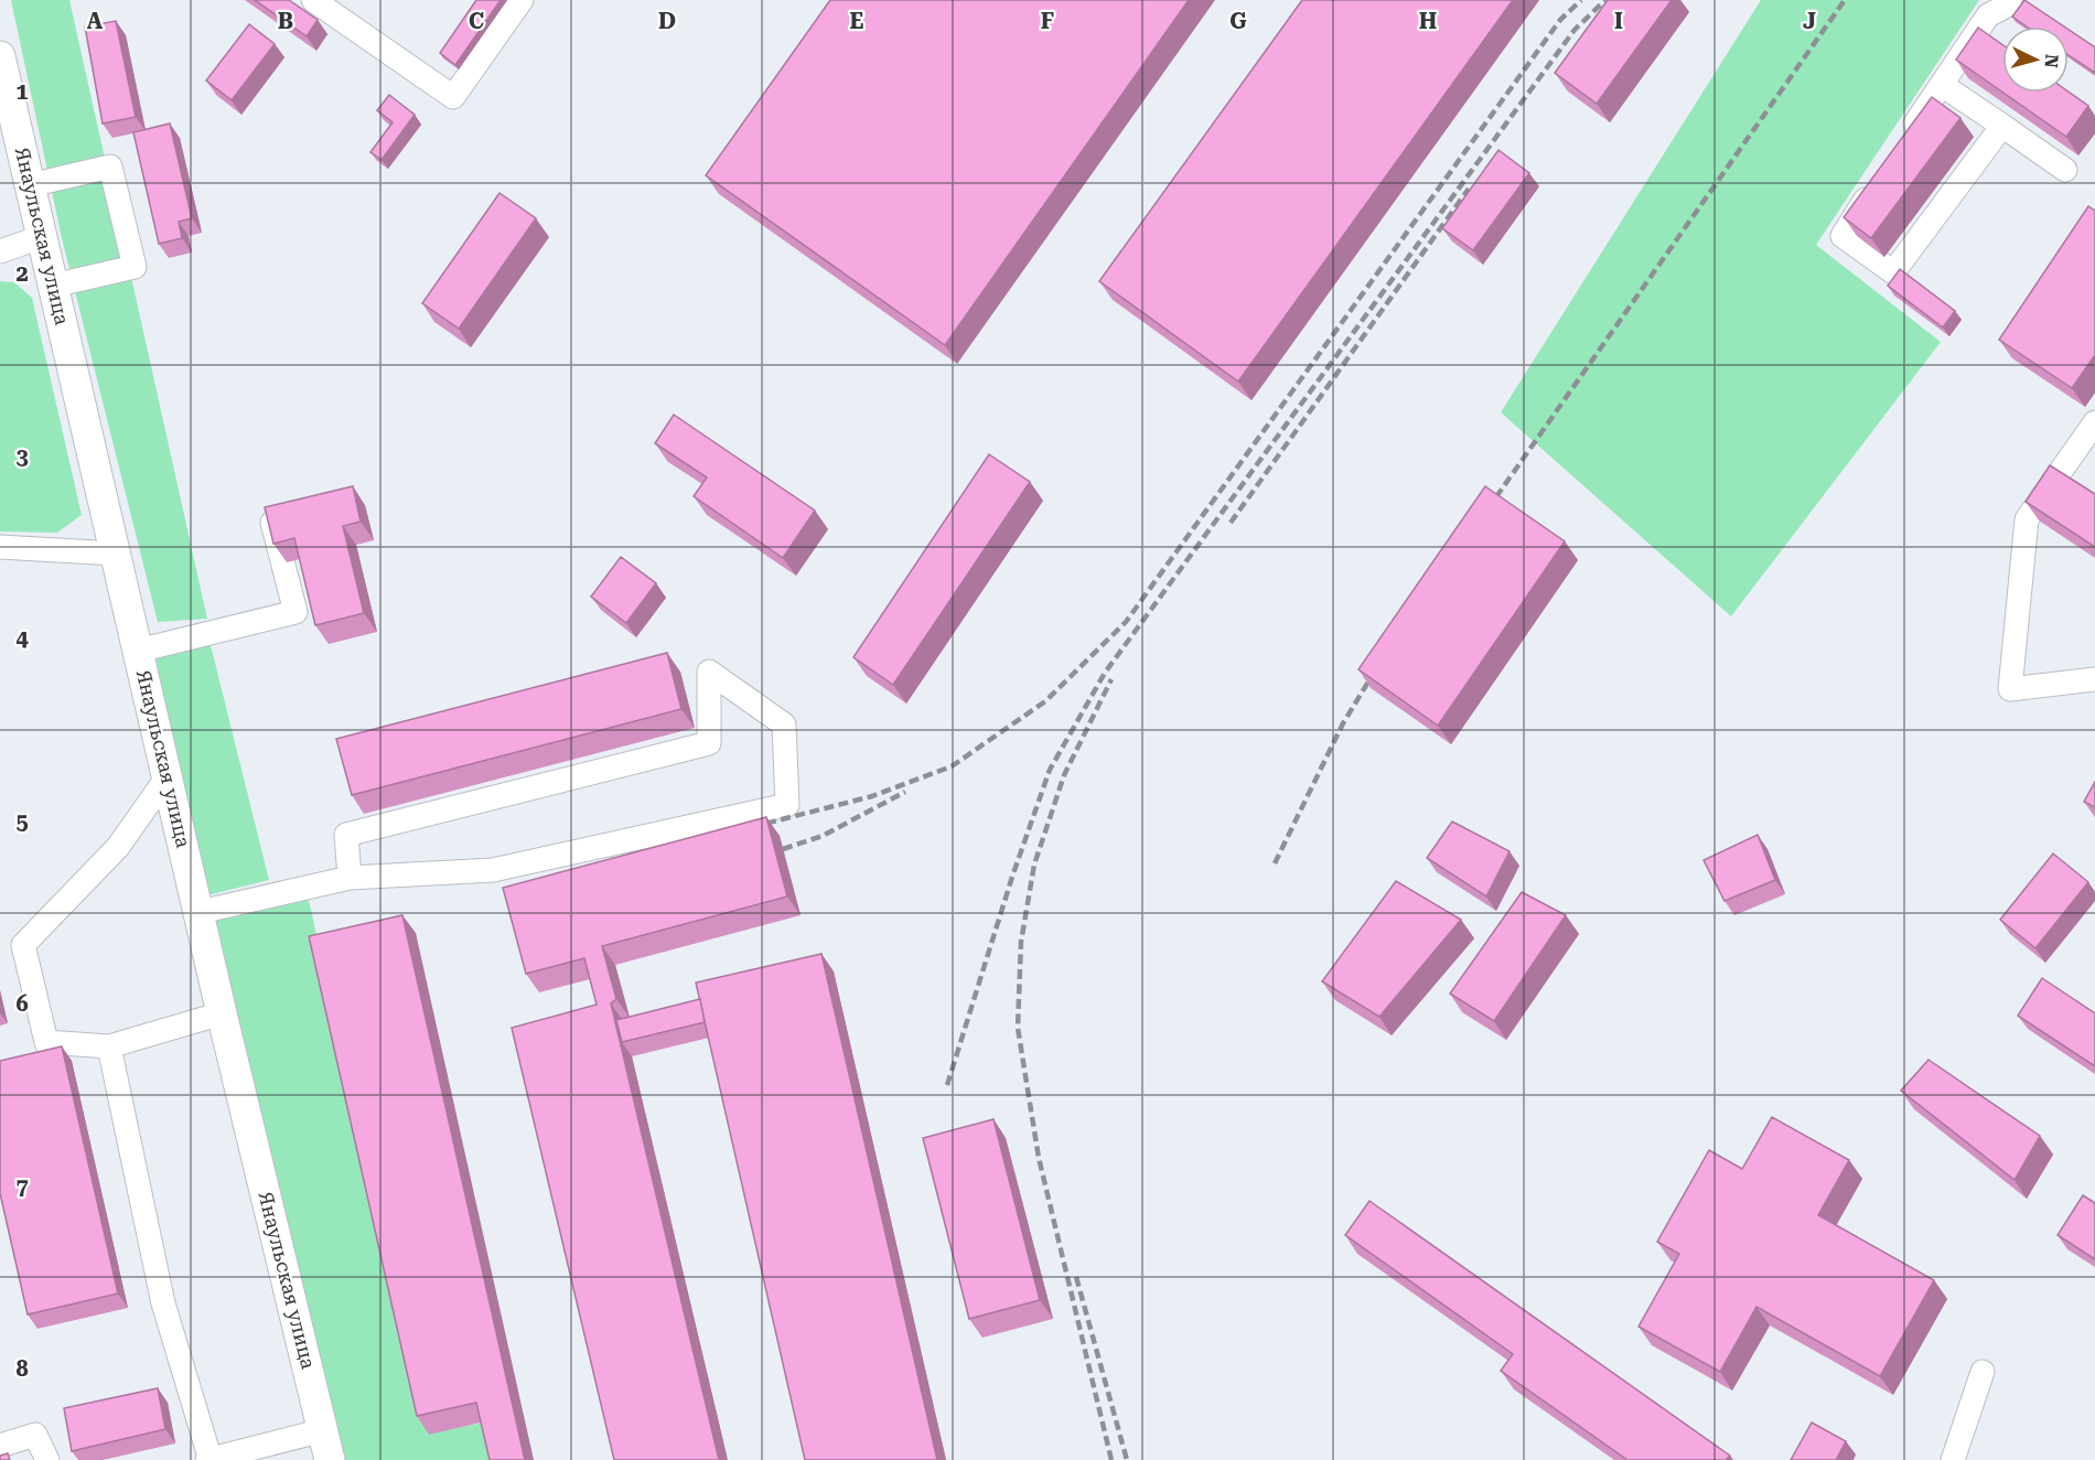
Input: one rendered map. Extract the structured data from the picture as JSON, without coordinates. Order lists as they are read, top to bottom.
{
  "streets": {
    "main road": ["Янаульская улица"]
  },
  "north": "right",
  "grid": {
    "columns": [
      "A",
      "B",
      "C",
      "D",
      "E",
      "F",
      "G",
      "H",
      "I",
      "J"
    ],
    "rows": [
      "1",
      "2",
      "3",
      "4",
      "5",
      "6",
      "7",
      "8"
    ]
  }
}
